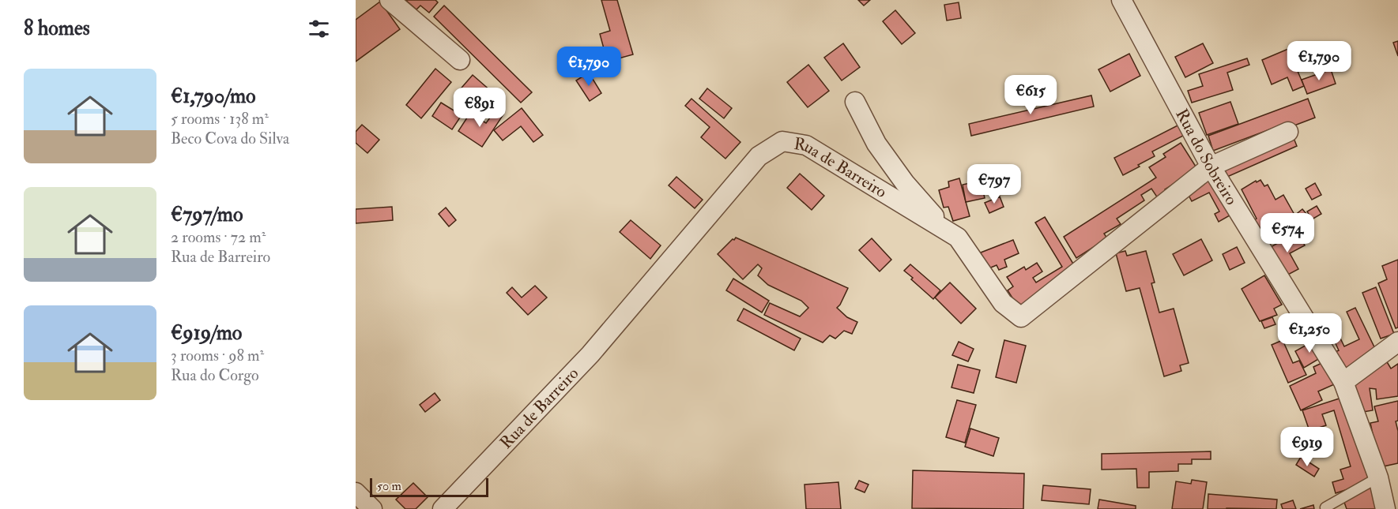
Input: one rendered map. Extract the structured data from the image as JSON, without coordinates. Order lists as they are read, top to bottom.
{
  "streets": {
    "street": ["Rua do Sobreiro", "Rua de Barreiro"]
  },
  "crossings": [
    ["Rua do Sobreiro", "Rua de Barreiro"]
  ],
  "scale_bar": "50 m",
  "page": {
    "heading": "8 homes",
    "price": [
      "€1,790",
      "€1,790",
      "€615",
      "€891",
      "€797",
      "€574",
      "€1,250",
      "€919"
    ],
    "list": [
      {
        "name": "€1,790/mo",
        "note": "5 rooms · 138 m² · Beco Cova do Silva"
      },
      {
        "name": "€797/mo",
        "note": "2 rooms · 72 m² · Rua de Barreiro"
      },
      {
        "name": "€919/mo",
        "note": "3 rooms · 98 m² · Rua do Corgo"
      }
    ],
    "scale": "50 m"
  }
}
